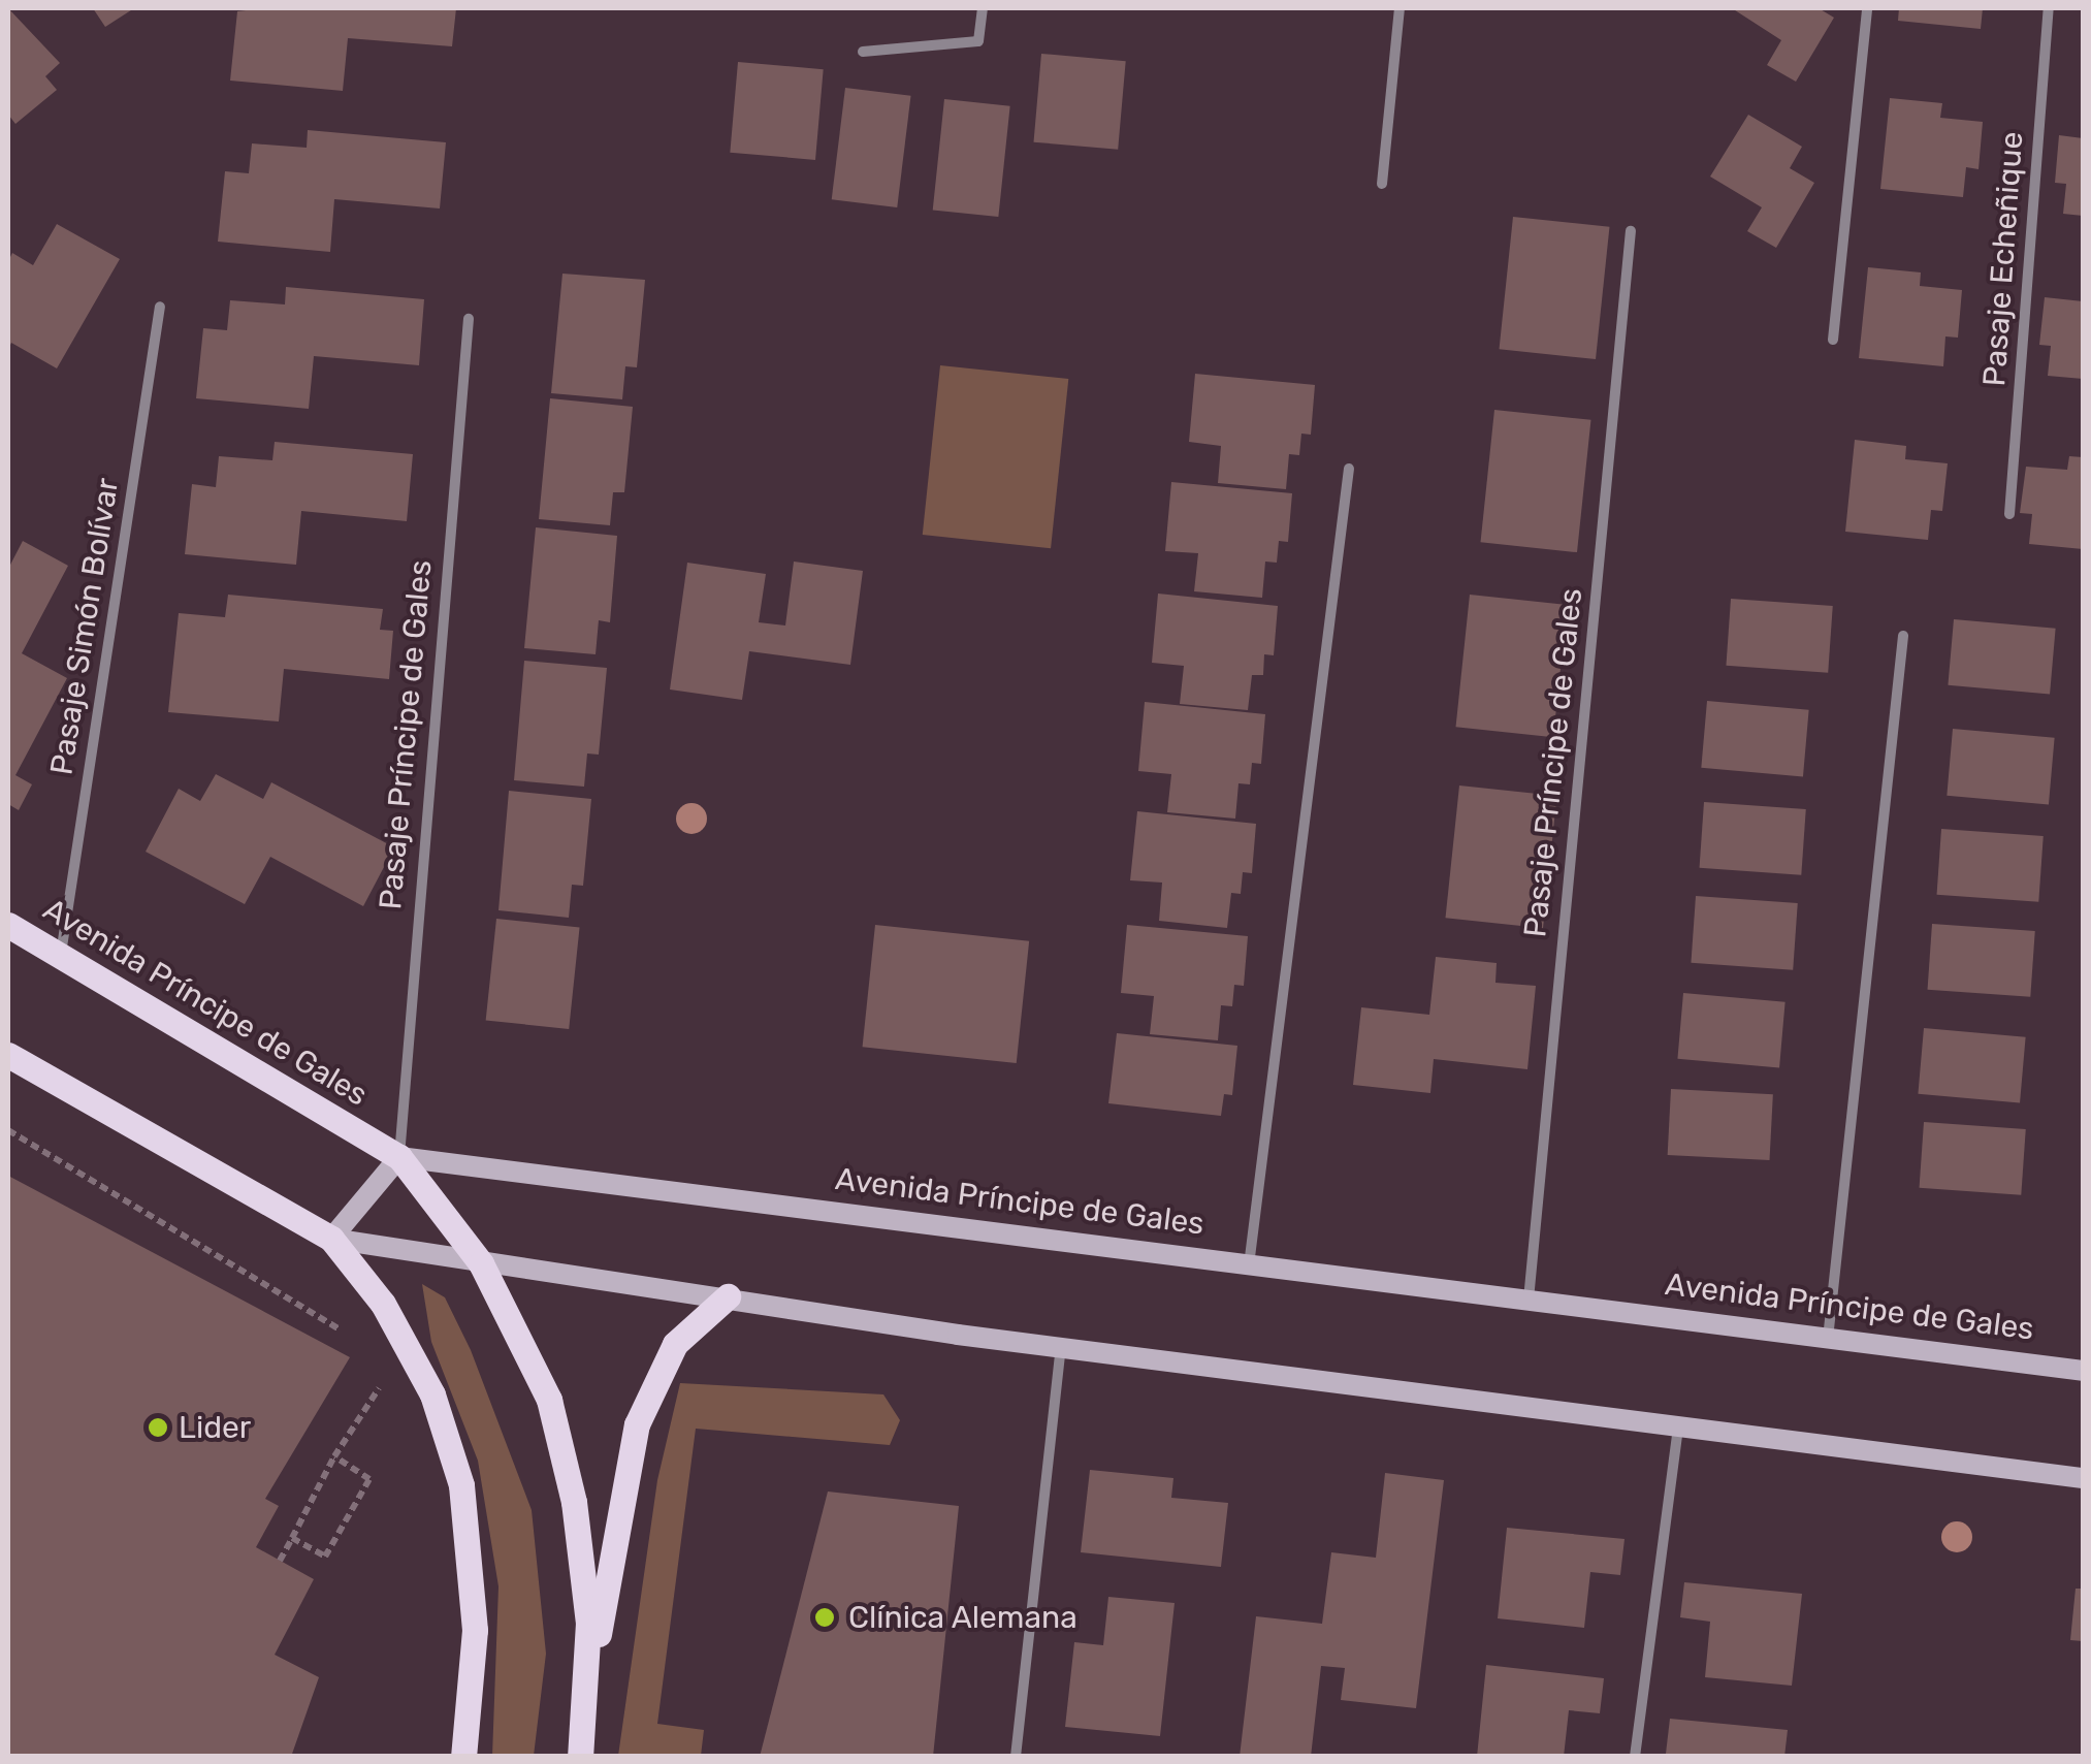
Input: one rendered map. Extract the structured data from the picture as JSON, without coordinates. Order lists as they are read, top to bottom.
{
  "streets": {
    "main road": ["Avenida Príncipe de Gales"],
    "street": ["Pasaje Echeñique", "Pasaje Simón Bolívar", "Pasaje Príncipe de Gales"]
  },
  "crossings": [
    ["Pasaje Simón Bolívar", "Avenida Príncipe de Gales"],
    ["Pasaje Príncipe de Gales", "Avenida Príncipe de Gales"]
  ],
  "places": ["Lider", "Clínica Alemana"]
}
